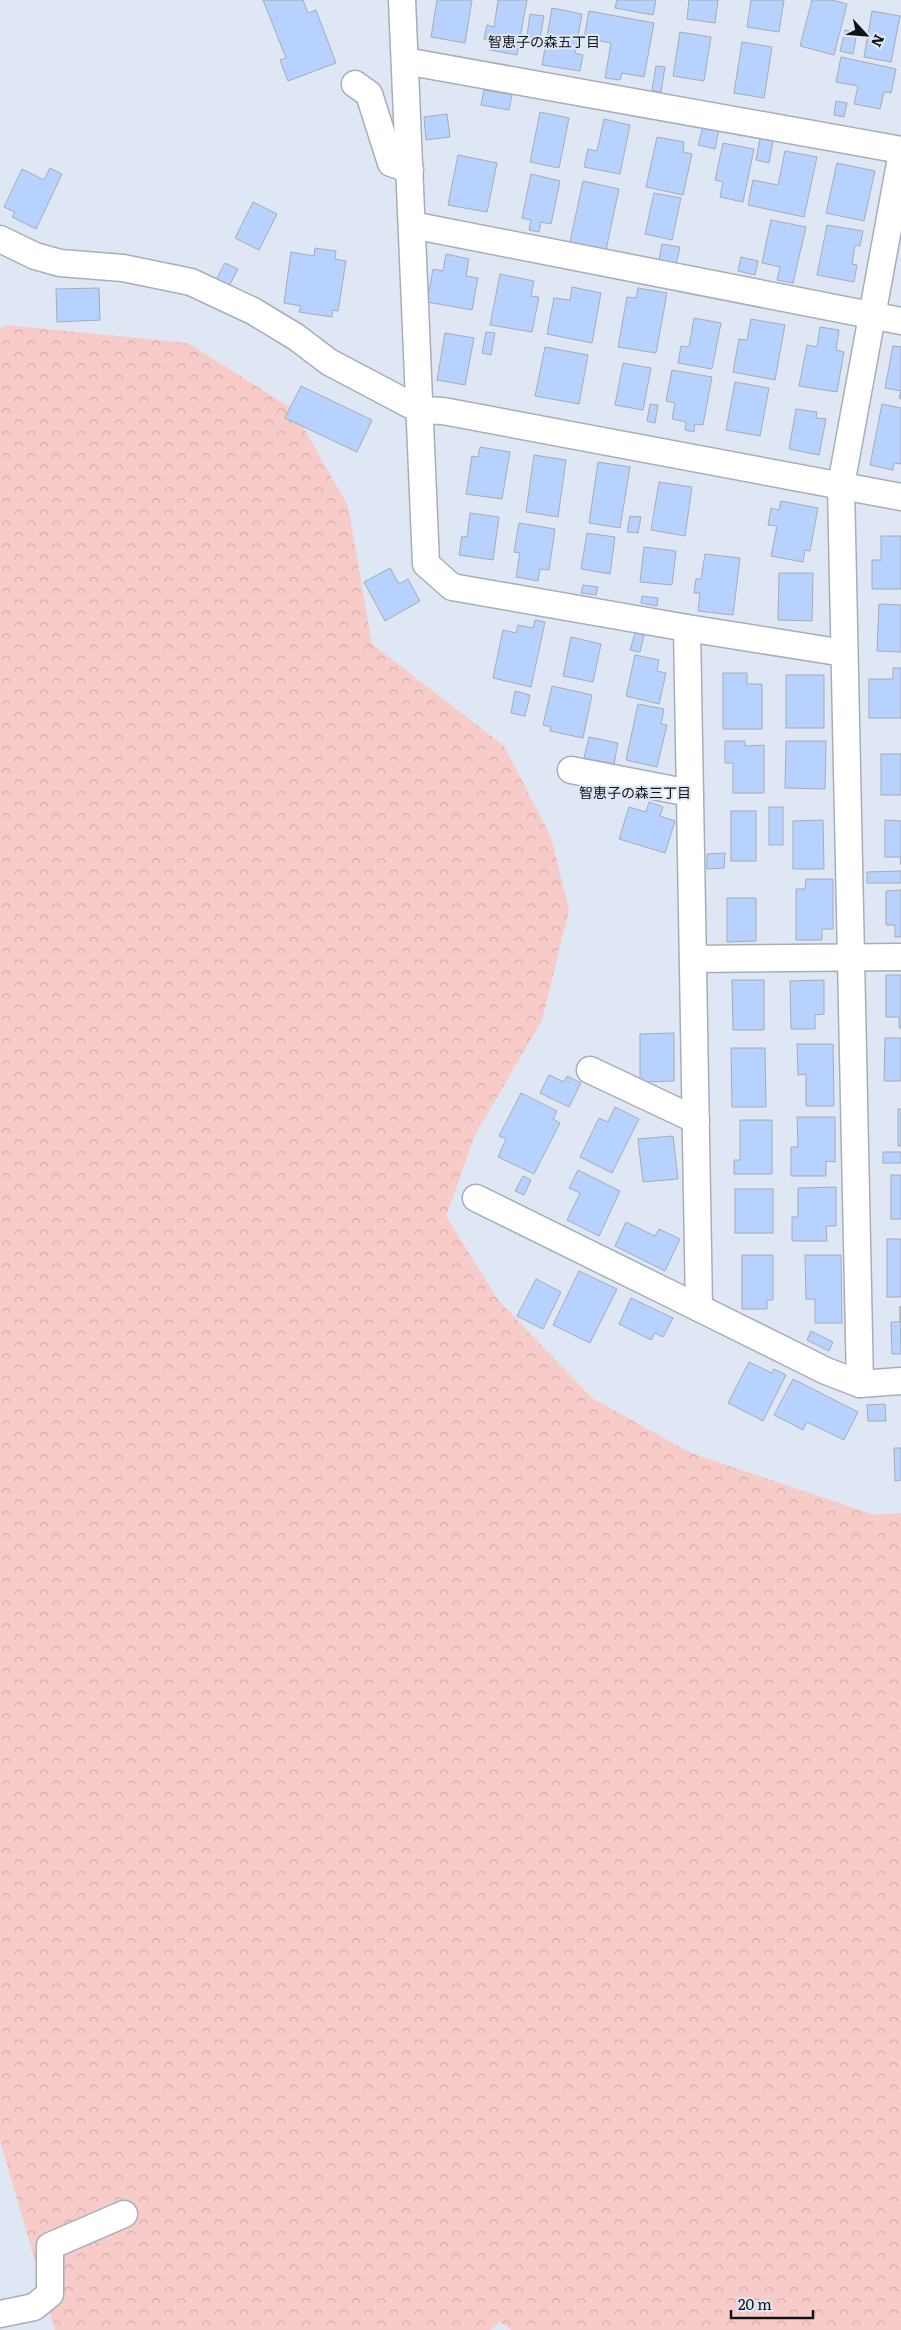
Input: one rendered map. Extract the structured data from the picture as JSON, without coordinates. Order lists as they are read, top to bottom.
{
  "districts": ["智恵子の森五丁目", "智恵子の森三丁目"],
  "scale_bar": "20 m",
  "north": "bottom right"
}
